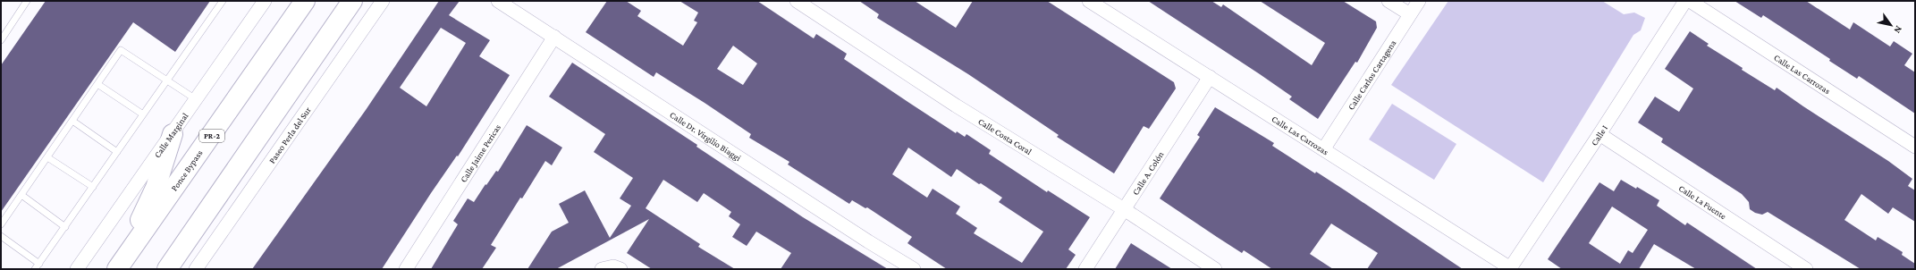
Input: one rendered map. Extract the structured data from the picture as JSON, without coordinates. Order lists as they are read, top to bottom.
{
  "streets": {
    "highway": ["PR-2", "Ponce Bypass"],
    "street": [
      "Calle Carlos Cartagena",
      "Calle Las Carrozas",
      "Calle Marginal",
      "Paseo Perla del Sur",
      "Calle Dr. Virgilio Biaggi",
      "Calle I",
      "Calle Costa Coral",
      "Calle Jaime Pericas",
      "Calle A. Colón",
      "Calle La Fuente"
    ]
  },
  "crossings": [
    ["Calle Carlos Cartagena", "Calle Las Carrozas"],
    ["Calle Las Carrozas", "Calle I"],
    ["Calle Las Carrozas", "Calle A. Colón"],
    ["Calle Dr. Virgilio Biaggi", "Calle Jaime Pericas"],
    ["Calle I", "Calle La Fuente"],
    ["Calle Costa Coral", "Calle A. Colón"]
  ],
  "north": "bottom right"
}
